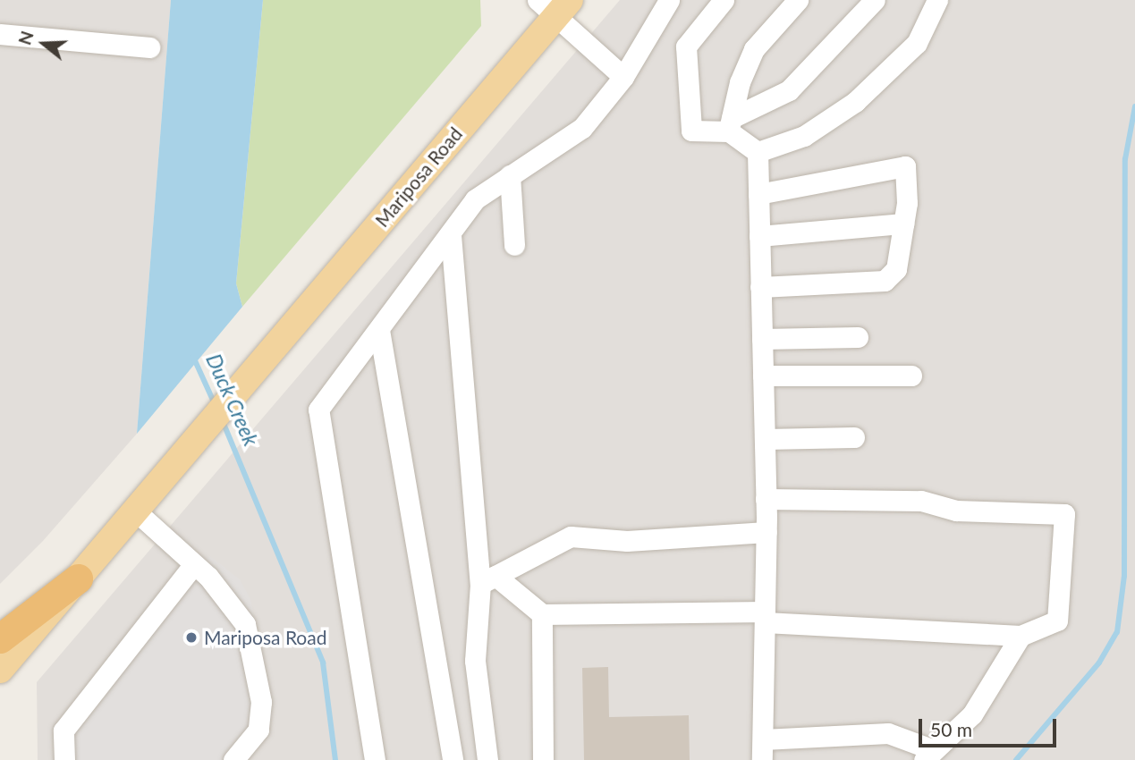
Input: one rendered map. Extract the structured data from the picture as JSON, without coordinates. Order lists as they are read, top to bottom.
{
  "streets": {
    "main road": ["Mariposa Road"]
  },
  "water": ["Duck Creek"],
  "places": ["Mariposa Road"],
  "scale_bar": "50 m",
  "north": "left"
}
